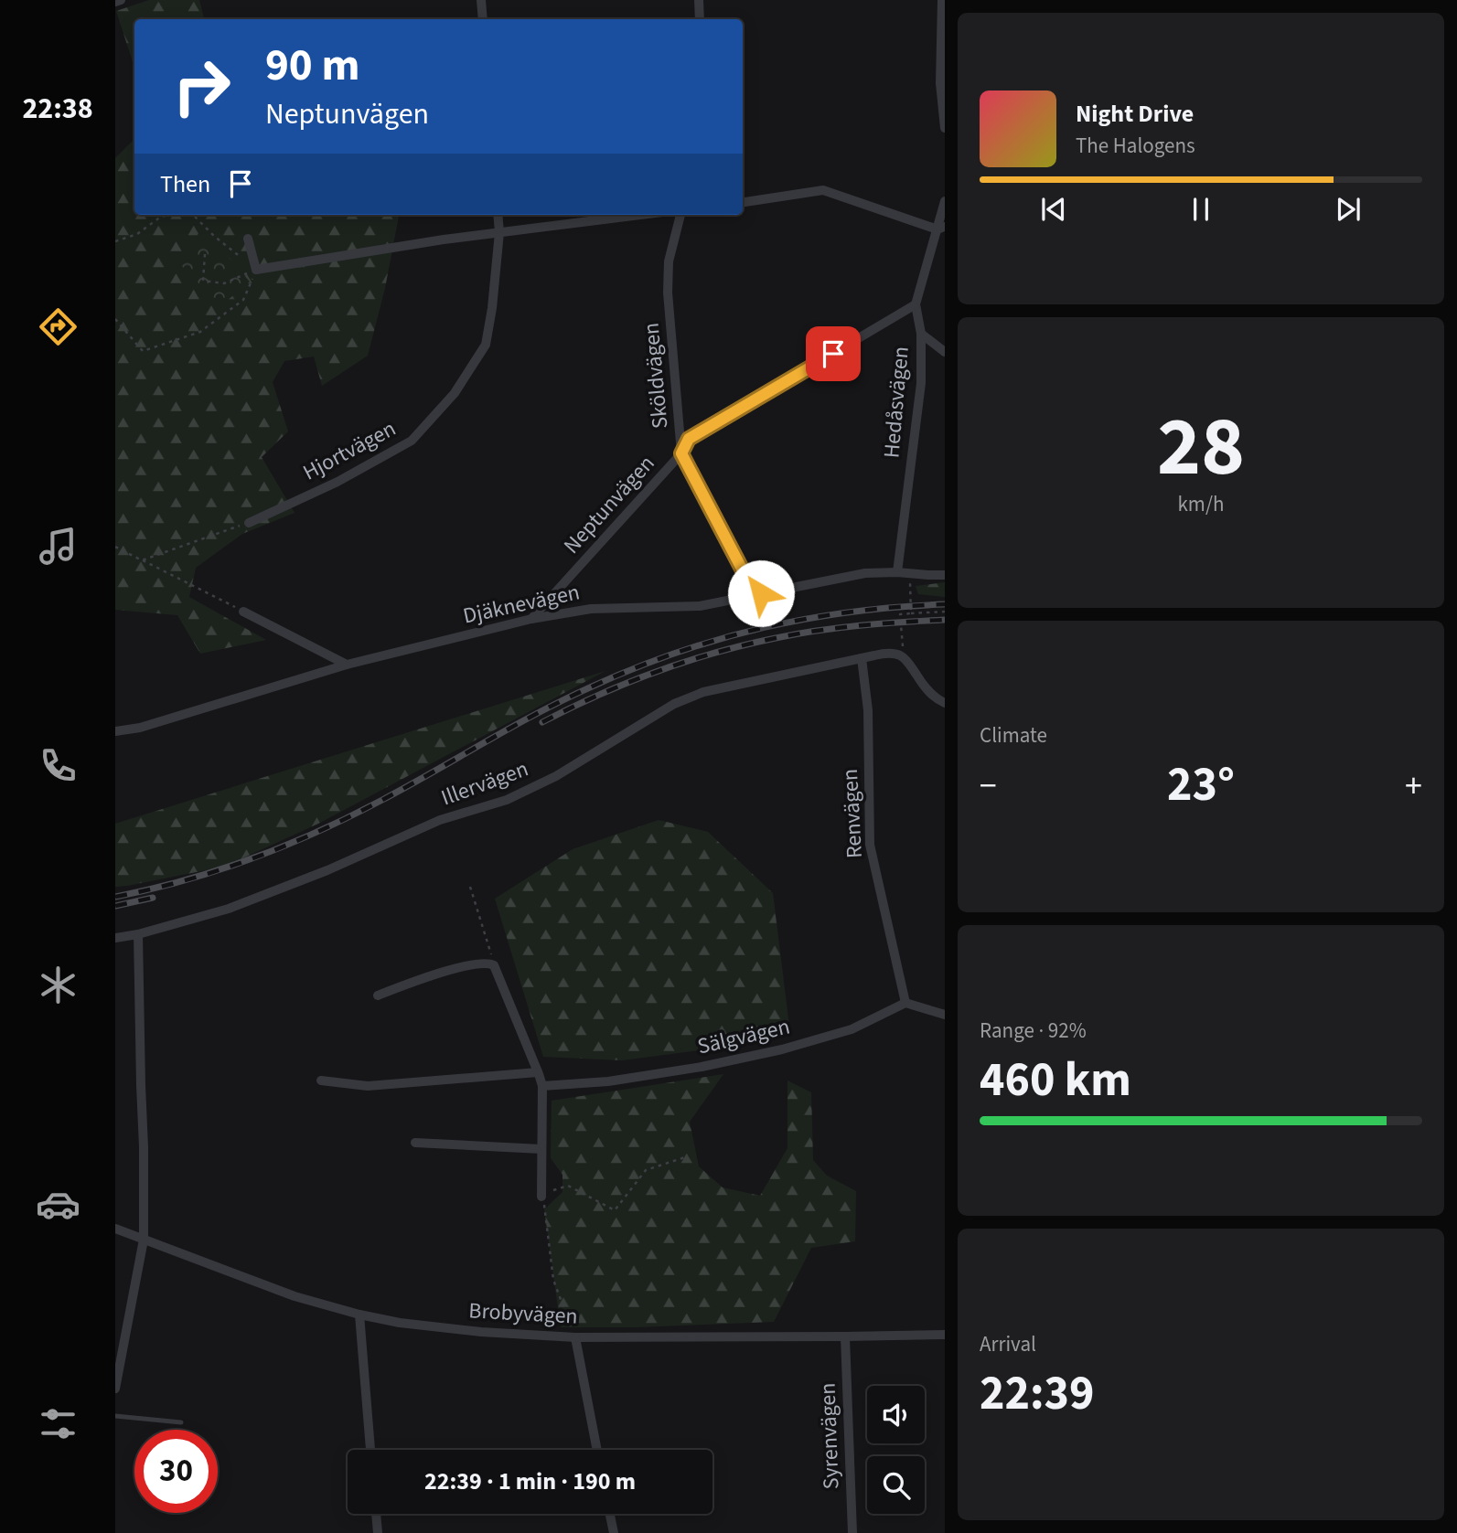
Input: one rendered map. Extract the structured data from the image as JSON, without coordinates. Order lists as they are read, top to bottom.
{
  "streets": {
    "street": [
      "Sköldvägen",
      "Hedåsvägen",
      "Hjortvägen",
      "Neptunvägen",
      "Djäknevägen",
      "Illervägen",
      "Renvägen",
      "Sälgvägen",
      "Brobyvägen",
      "Syrenvägen"
    ]
  },
  "crossings": [
    ["Sköldvägen", "Neptunvägen"],
    ["Sköldvägen", "Djäknevägen"],
    ["Hedåsvägen", "Neptunvägen"],
    ["Hedåsvägen", "Djäknevägen"],
    ["Neptunvägen", "Djäknevägen"],
    ["Illervägen", "Renvägen"],
    ["Renvägen", "Sälgvägen"],
    ["Brobyvägen", "Syrenvägen"]
  ],
  "page": {
    "tabs": "22:38",
    "turn": ["90 m", "Neptunvägen"],
    "song": ["Night Drive", "The Halogens"],
    "then": "Then",
    "tile": [
      ["28", "km/h"],
      "Climate",
      ["Range · 92%", "460 km"],
      ["Arrival", "22:39"]
    ],
    "heat": ["−", "23°", "+"],
    "limit": "30",
    "trip": "22:39 · 1 min · 190 m"
  }
}
